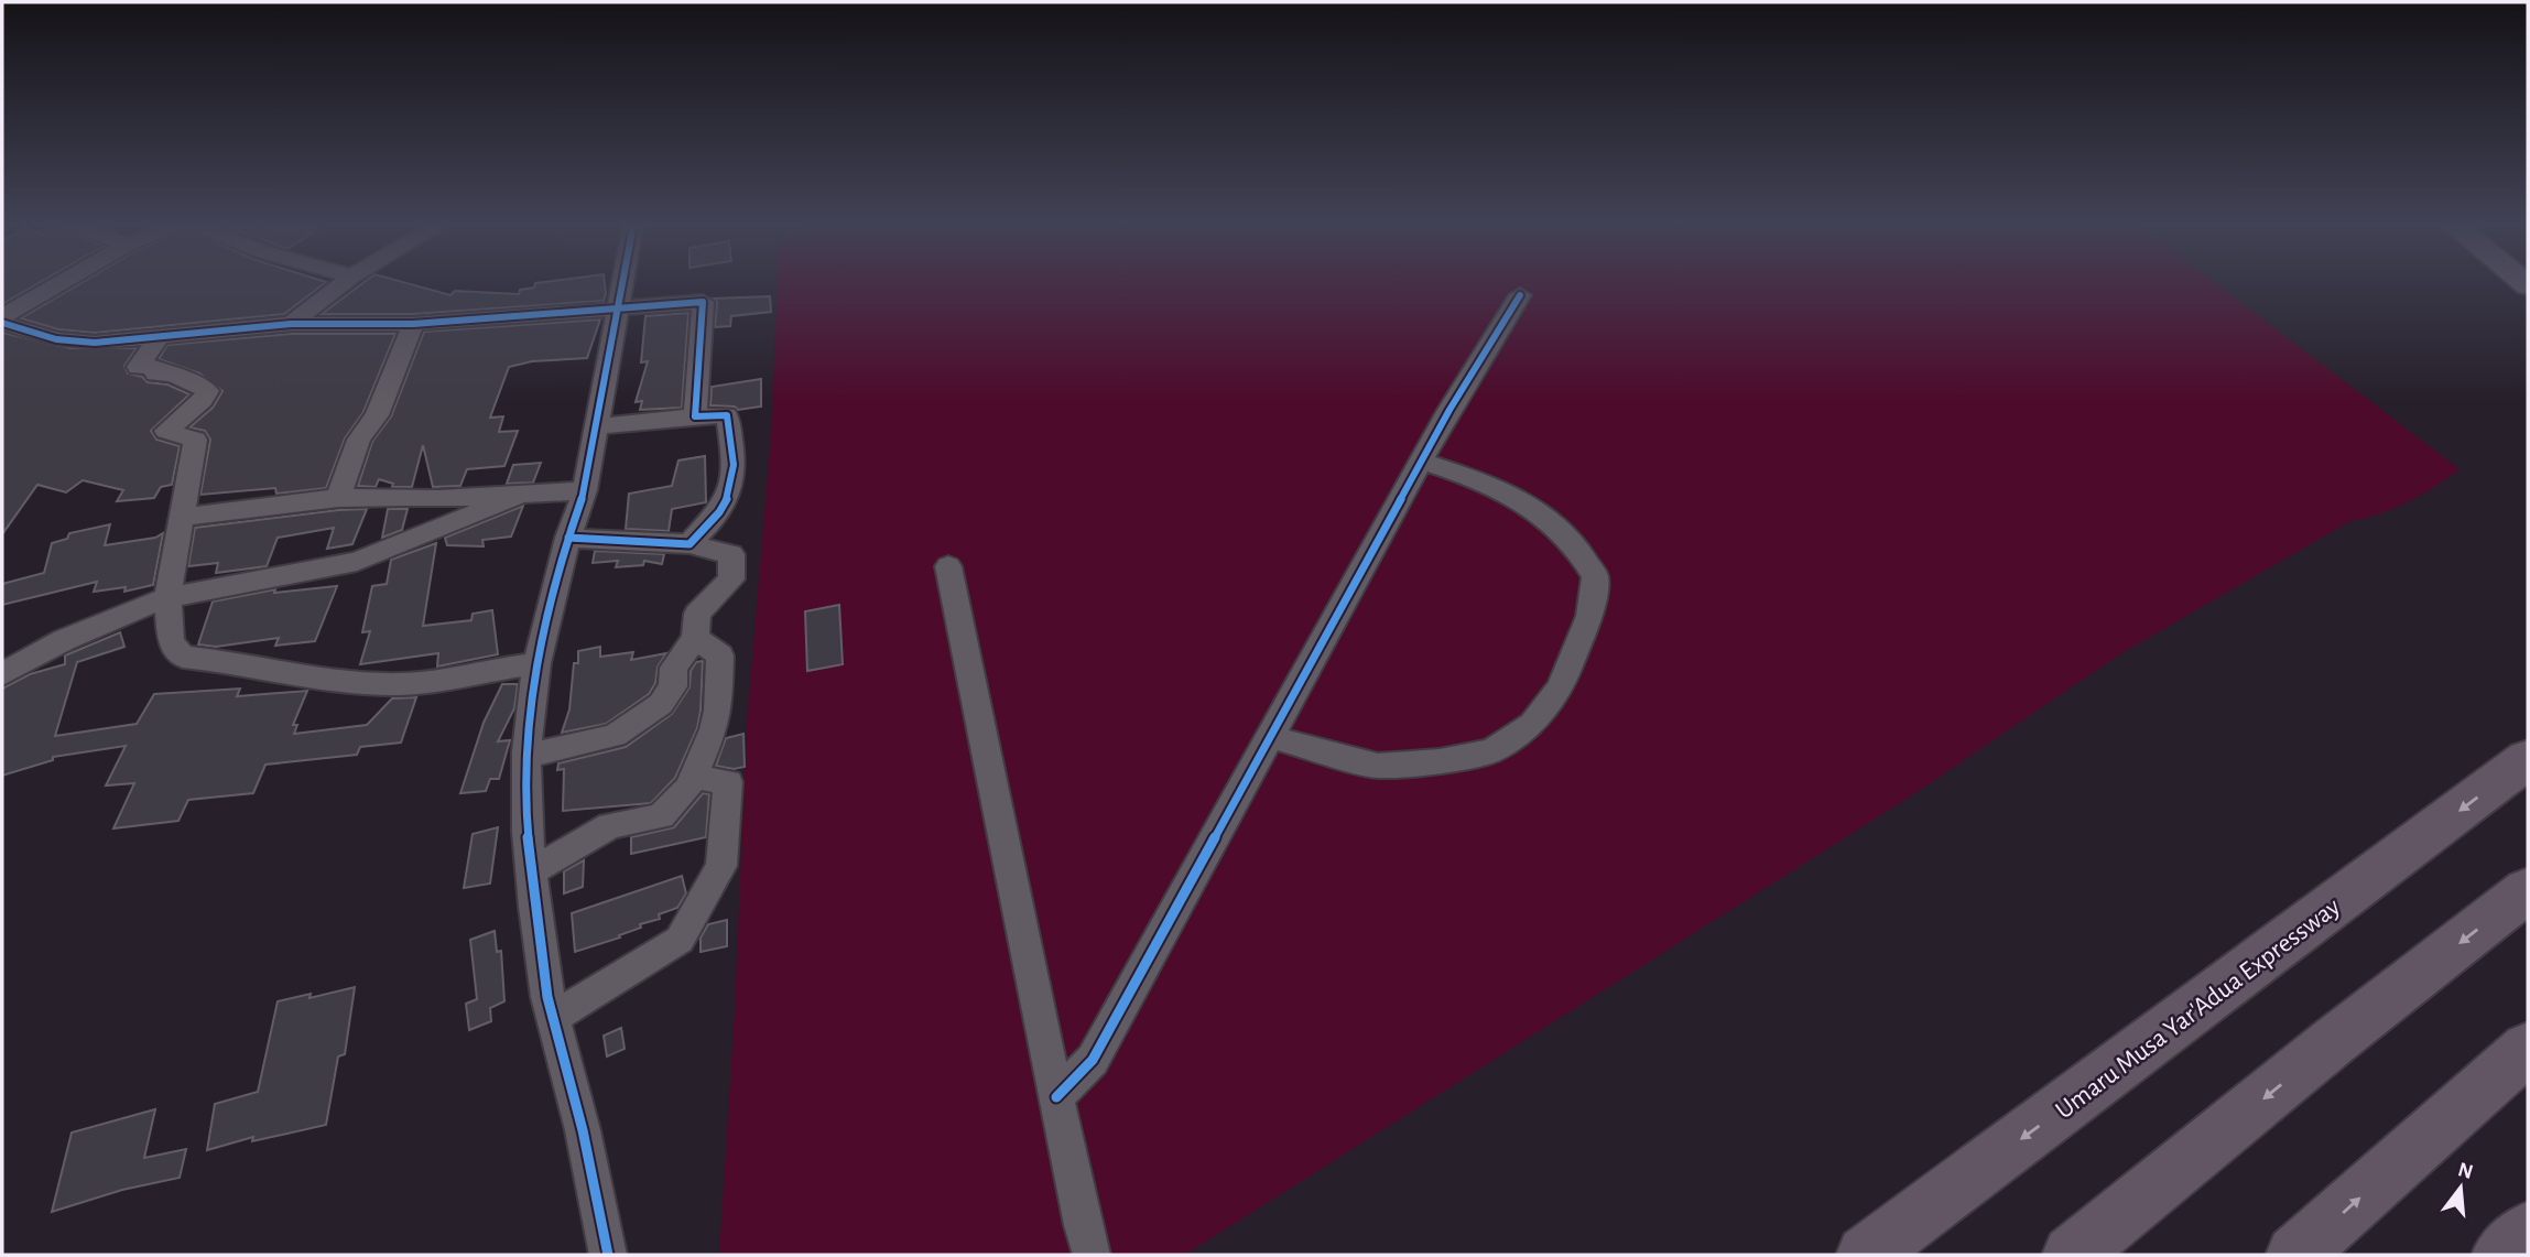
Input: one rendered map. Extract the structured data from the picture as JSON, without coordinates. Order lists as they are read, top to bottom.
{
  "streets": {
    "highway": ["Umaru Musa Yar'Adua Expressway"]
  },
  "north": "top"
}
